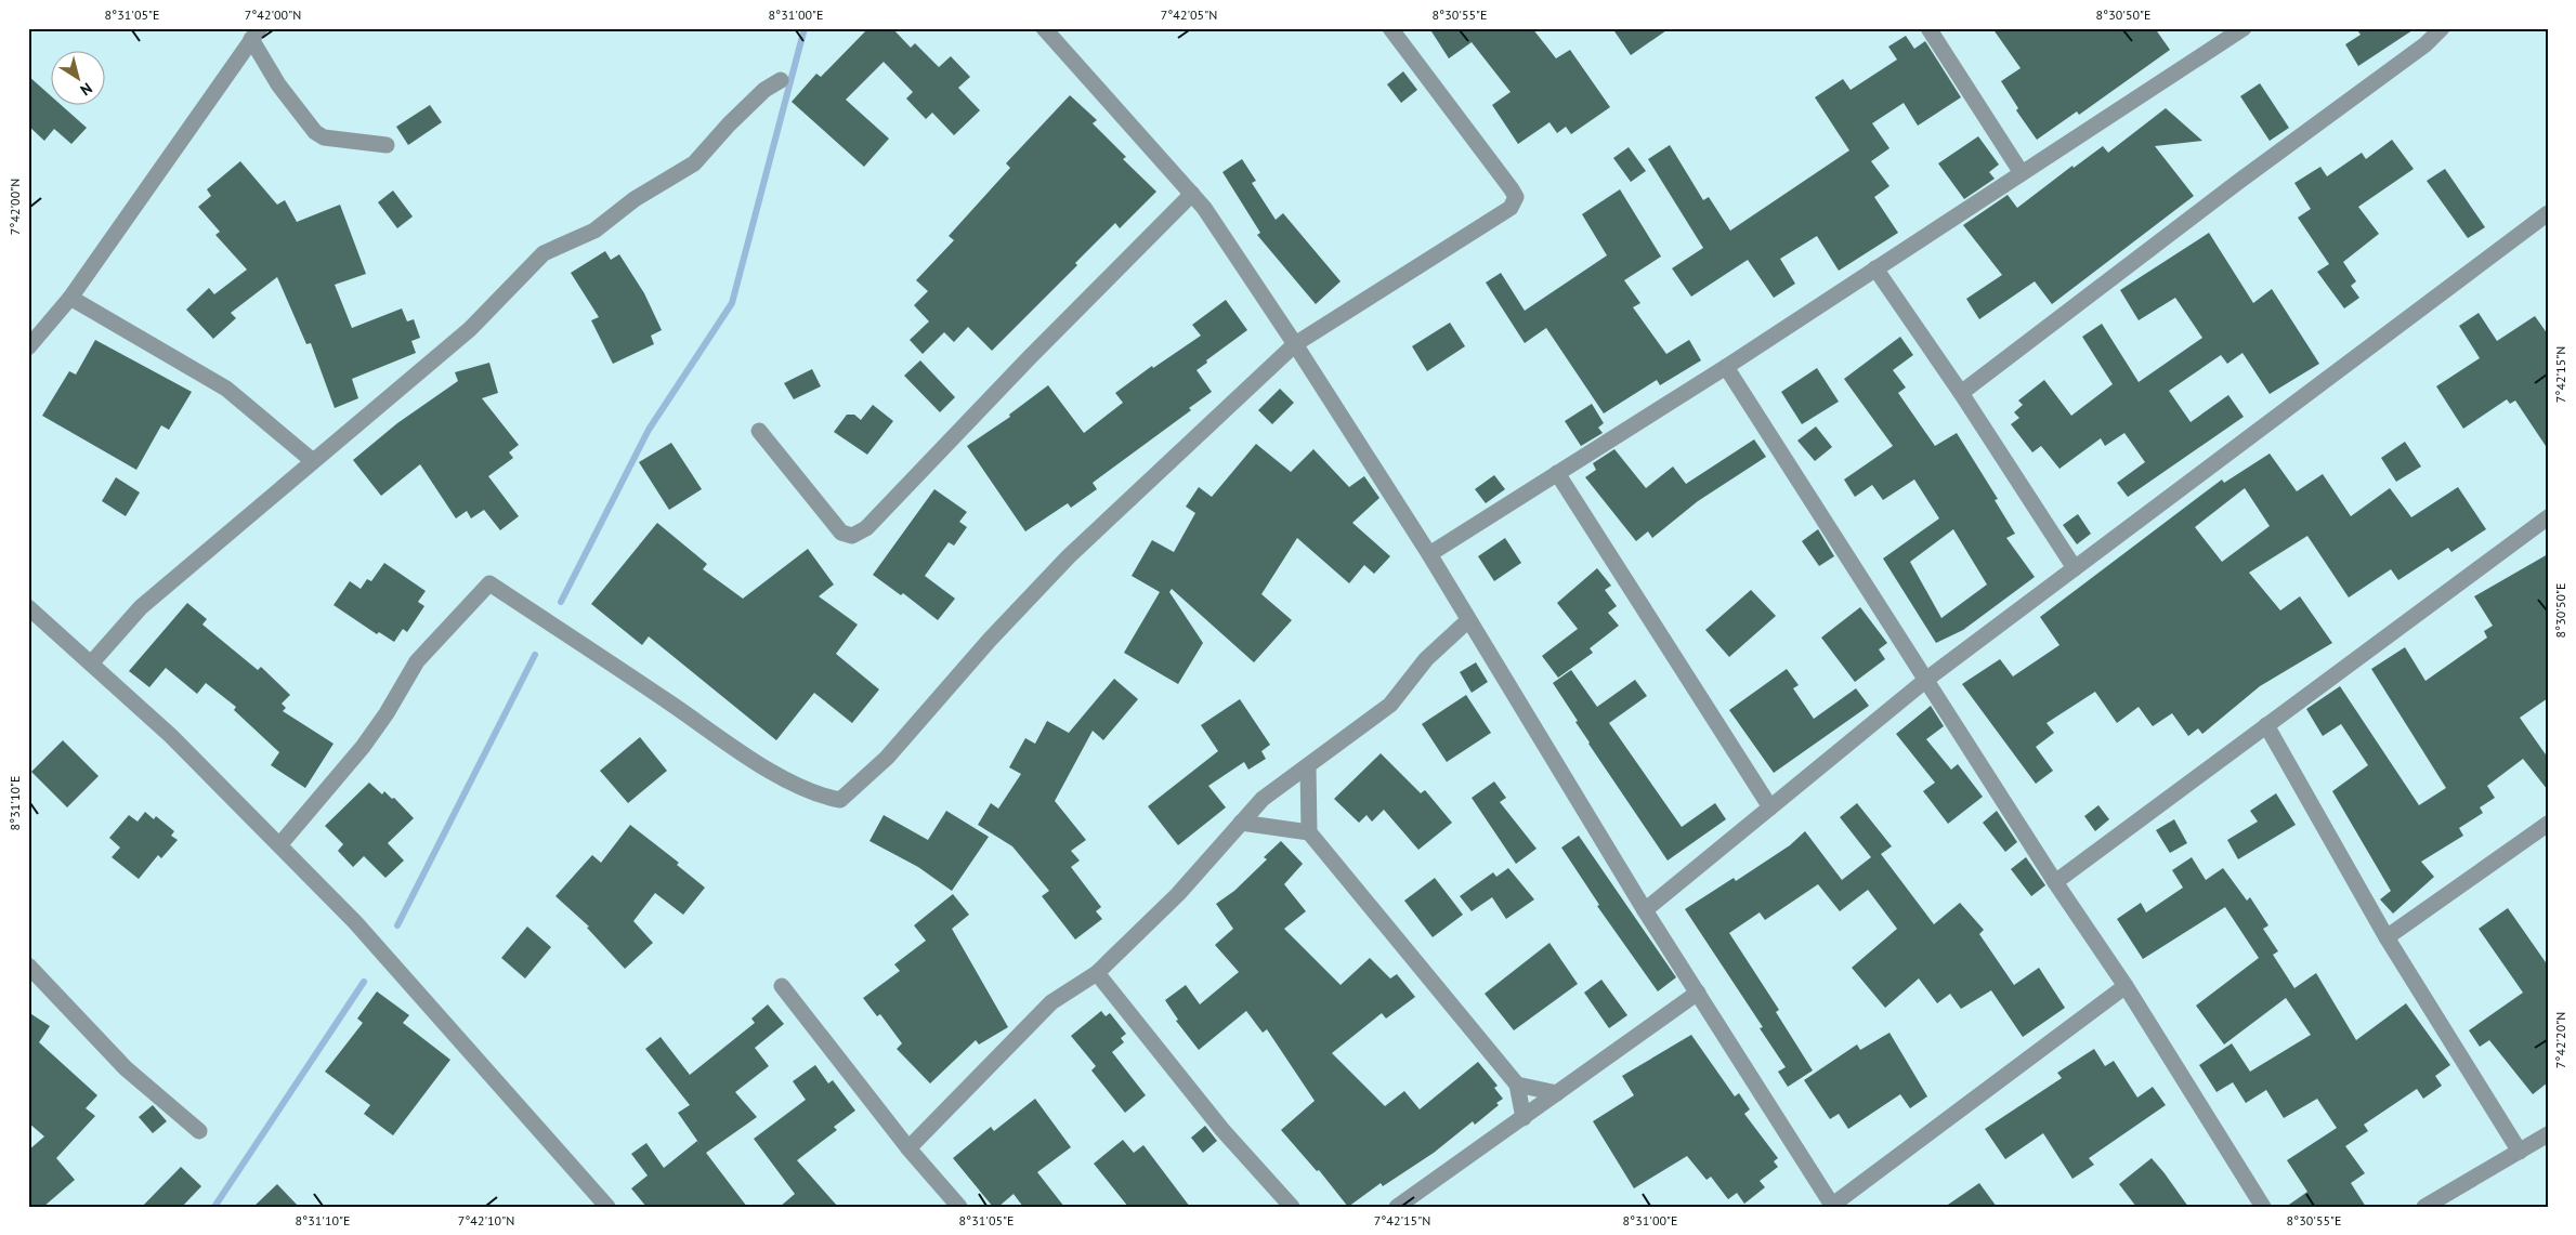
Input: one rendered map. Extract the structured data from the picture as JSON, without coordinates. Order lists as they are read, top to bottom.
{
  "north": "bottom right",
  "coordinates": [
    "8°31'05\"E",
    "7°42'00\"N",
    "8°31'00\"E",
    "7°42'05\"N",
    "8°30'55\"E",
    "8°30'50\"E",
    "7°42'15\"N",
    "8°31'10\"E",
    "7°42'20\"N",
    "7°42'10\"N"
  ]
}
